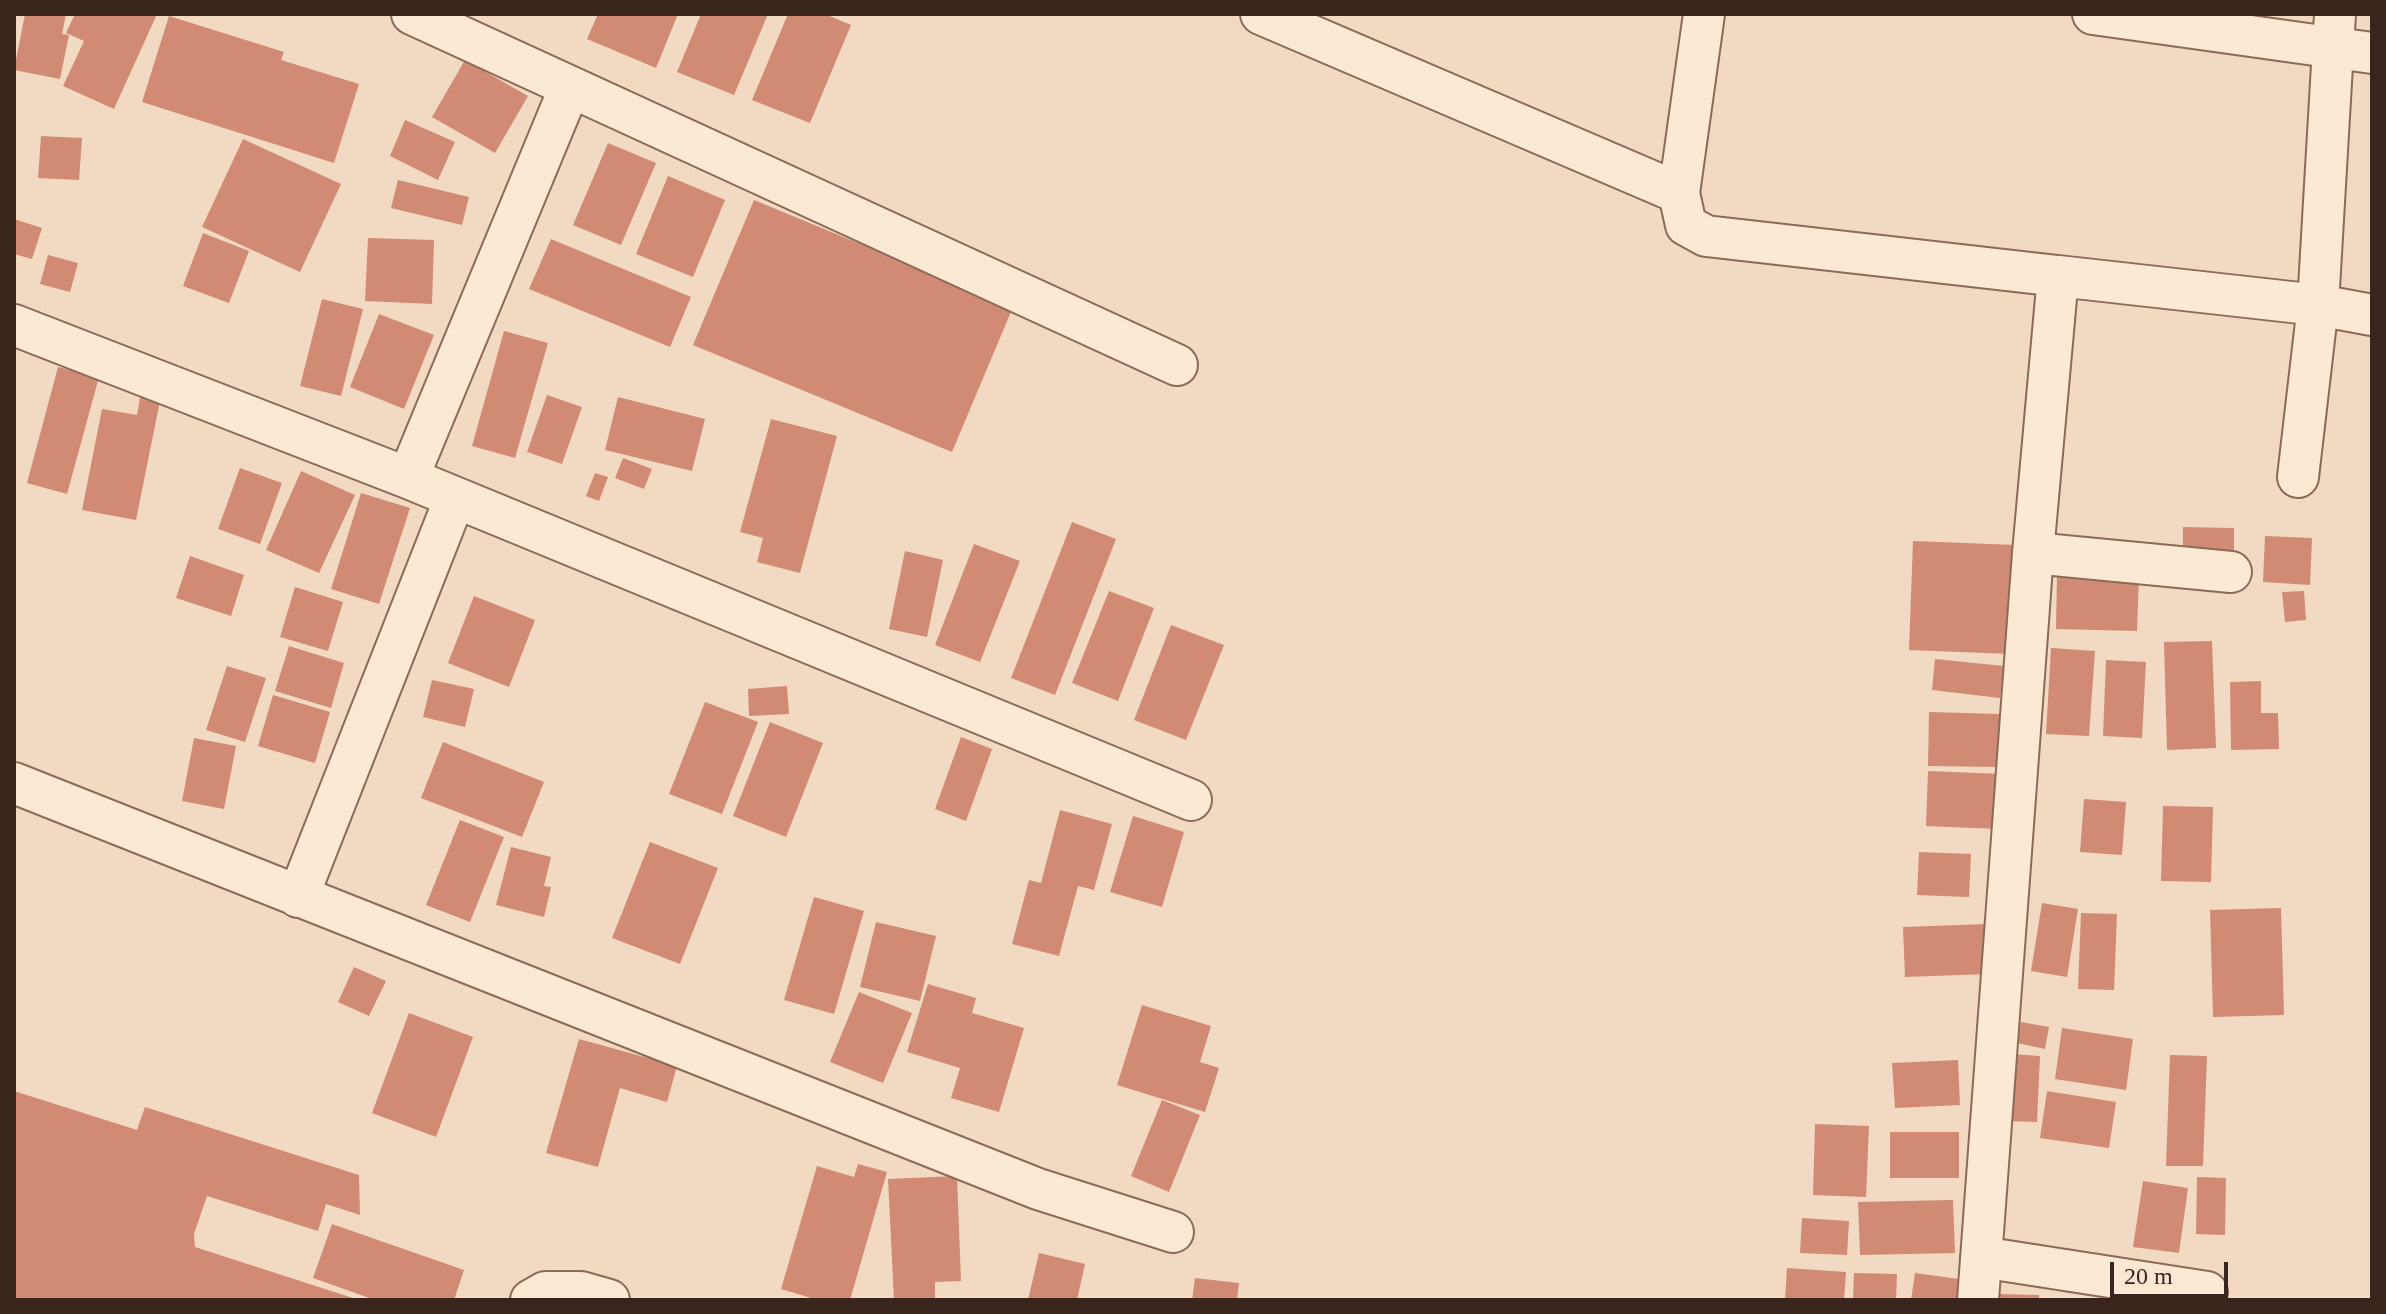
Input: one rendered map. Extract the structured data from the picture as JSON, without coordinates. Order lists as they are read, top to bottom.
{
  "scale_bar": "20 m"
}
